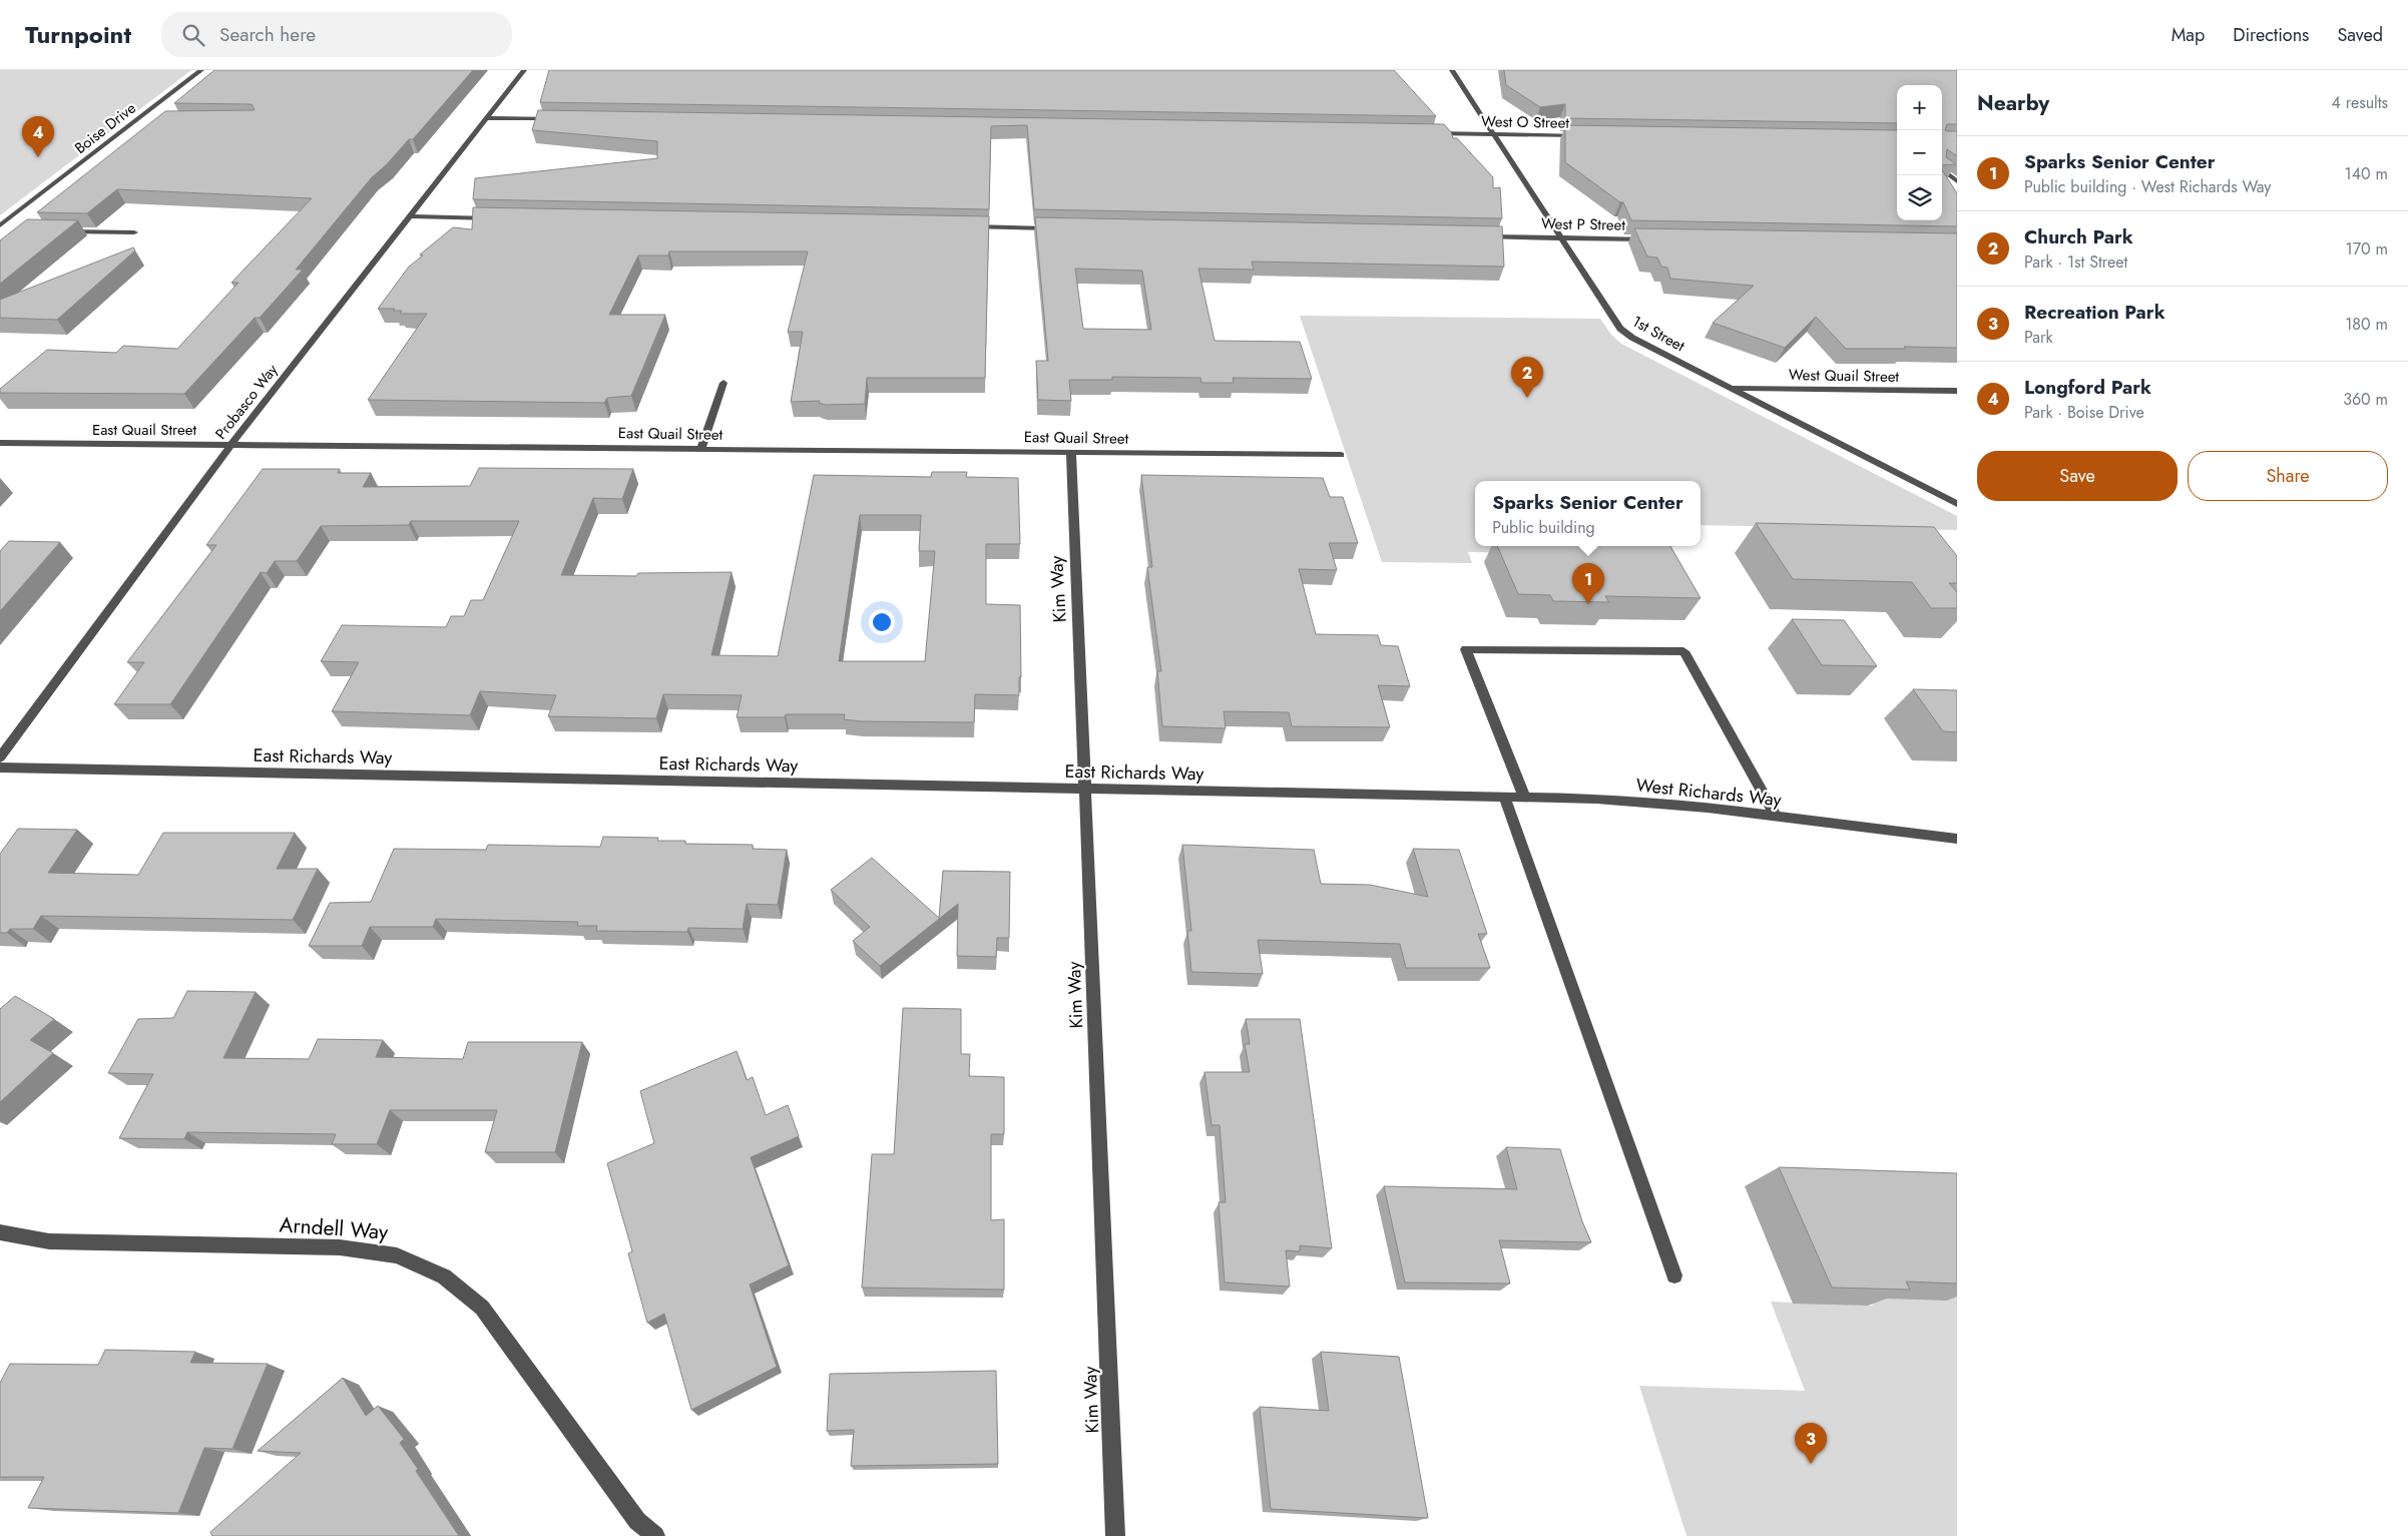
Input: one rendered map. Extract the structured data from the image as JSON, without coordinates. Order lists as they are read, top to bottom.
{
  "streets": {
    "street": [
      "West O Street",
      "Boise Drive",
      "West P Street",
      "1st Street",
      "West Quail Street",
      "Probasco Way",
      "East Quail Street",
      "Kim Way",
      "East Richards Way",
      "West Richards Way",
      "Arndell Way"
    ]
  },
  "crossings": [
    ["West O Street", "1st Street"],
    ["West P Street", "1st Street"],
    ["1st Street", "West Quail Street"],
    ["Probasco Way", "East Quail Street"],
    ["East Quail Street", "Kim Way"],
    ["Kim Way", "East Richards Way"],
    ["East Richards Way", "West Richards Way"]
  ],
  "page": {
    "header": "Turnpoint",
    "search": "Search here",
    "nav": ["Map", "Directions", "Saved"],
    "heading": ["Nearby", "4 results"],
    "map_buttons": ["+", "−"],
    "pins": [
      "4",
      "2",
      "1",
      "3"
    ],
    "list": [
      {
        "mark": "1",
        "name": "Sparks Senior Center",
        "note": "Public building · West Richards Way",
        "value": "140 m"
      },
      {
        "mark": "2",
        "name": "Church Park",
        "note": "Park · 1st Street",
        "value": "170 m"
      },
      {
        "mark": "3",
        "name": "Recreation Park",
        "note": "Park",
        "value": "180 m"
      },
      {
        "mark": "4",
        "name": "Longford Park",
        "note": "Park · Boise Drive",
        "value": "360 m"
      }
    ],
    "buttons": ["Save", "Share"],
    "popup": ["Sparks Senior Center", "Public building"]
  }
}
